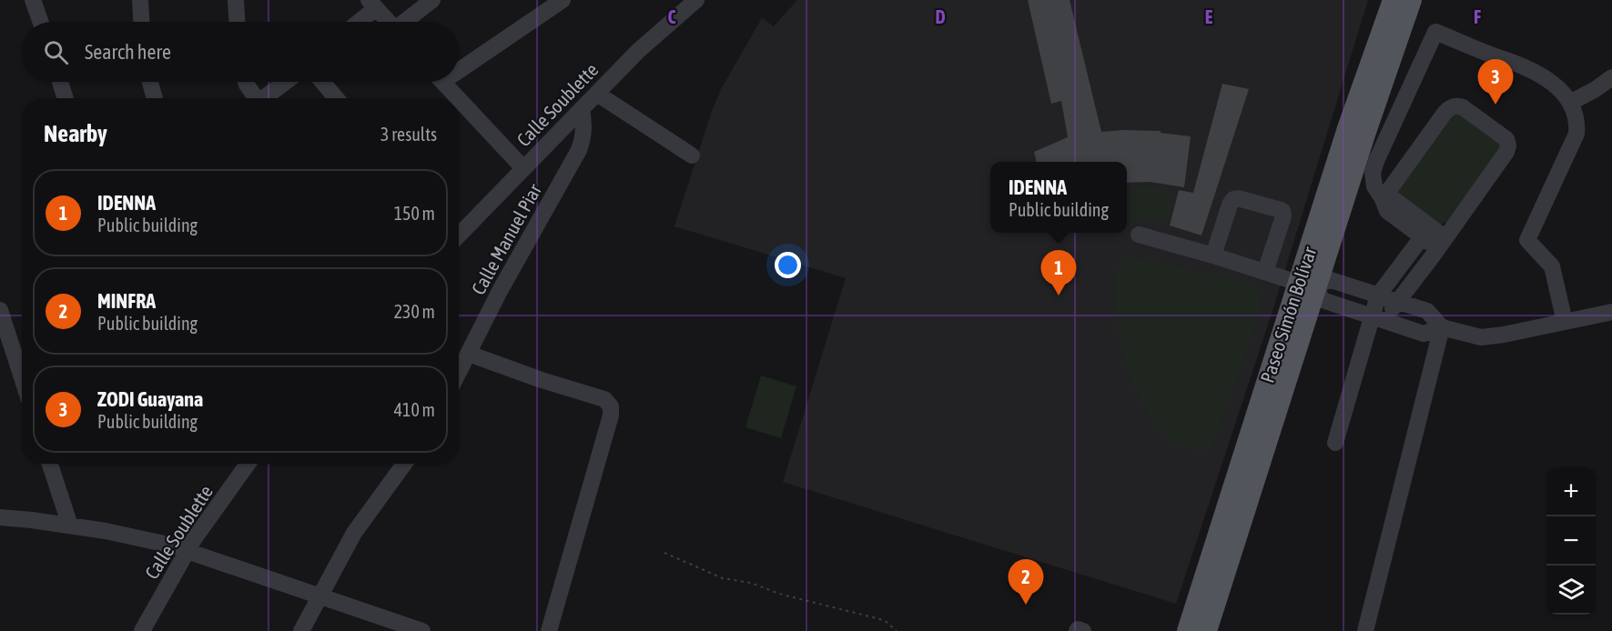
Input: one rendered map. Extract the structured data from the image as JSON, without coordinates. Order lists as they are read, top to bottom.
{
  "streets": {
    "main road": ["Paseo Simón Bolívar"],
    "street": ["Calle Soublette", "Calle Manuel Piar"]
  },
  "crossings": [
    ["Calle Soublette", "Calle Manuel Piar"]
  ],
  "page": {
    "search": "Search here",
    "pins": ["3", "1", "2"],
    "heading": ["Nearby", "3 results"],
    "popup": ["IDENNA", "Public building"],
    "list": [
      {
        "mark": "1",
        "name": "IDENNA",
        "note": "Public building",
        "value": "150 m"
      },
      {
        "mark": "2",
        "name": "MINFRA",
        "note": "Public building",
        "value": "230 m"
      },
      {
        "mark": "3",
        "name": "ZODI Guayana",
        "note": "Public building",
        "value": "410 m"
      }
    ],
    "map_buttons": ["+", "−"]
  },
  "grid": {
    "columns": [
      "C",
      "D",
      "E",
      "F"
    ]
  }
}
